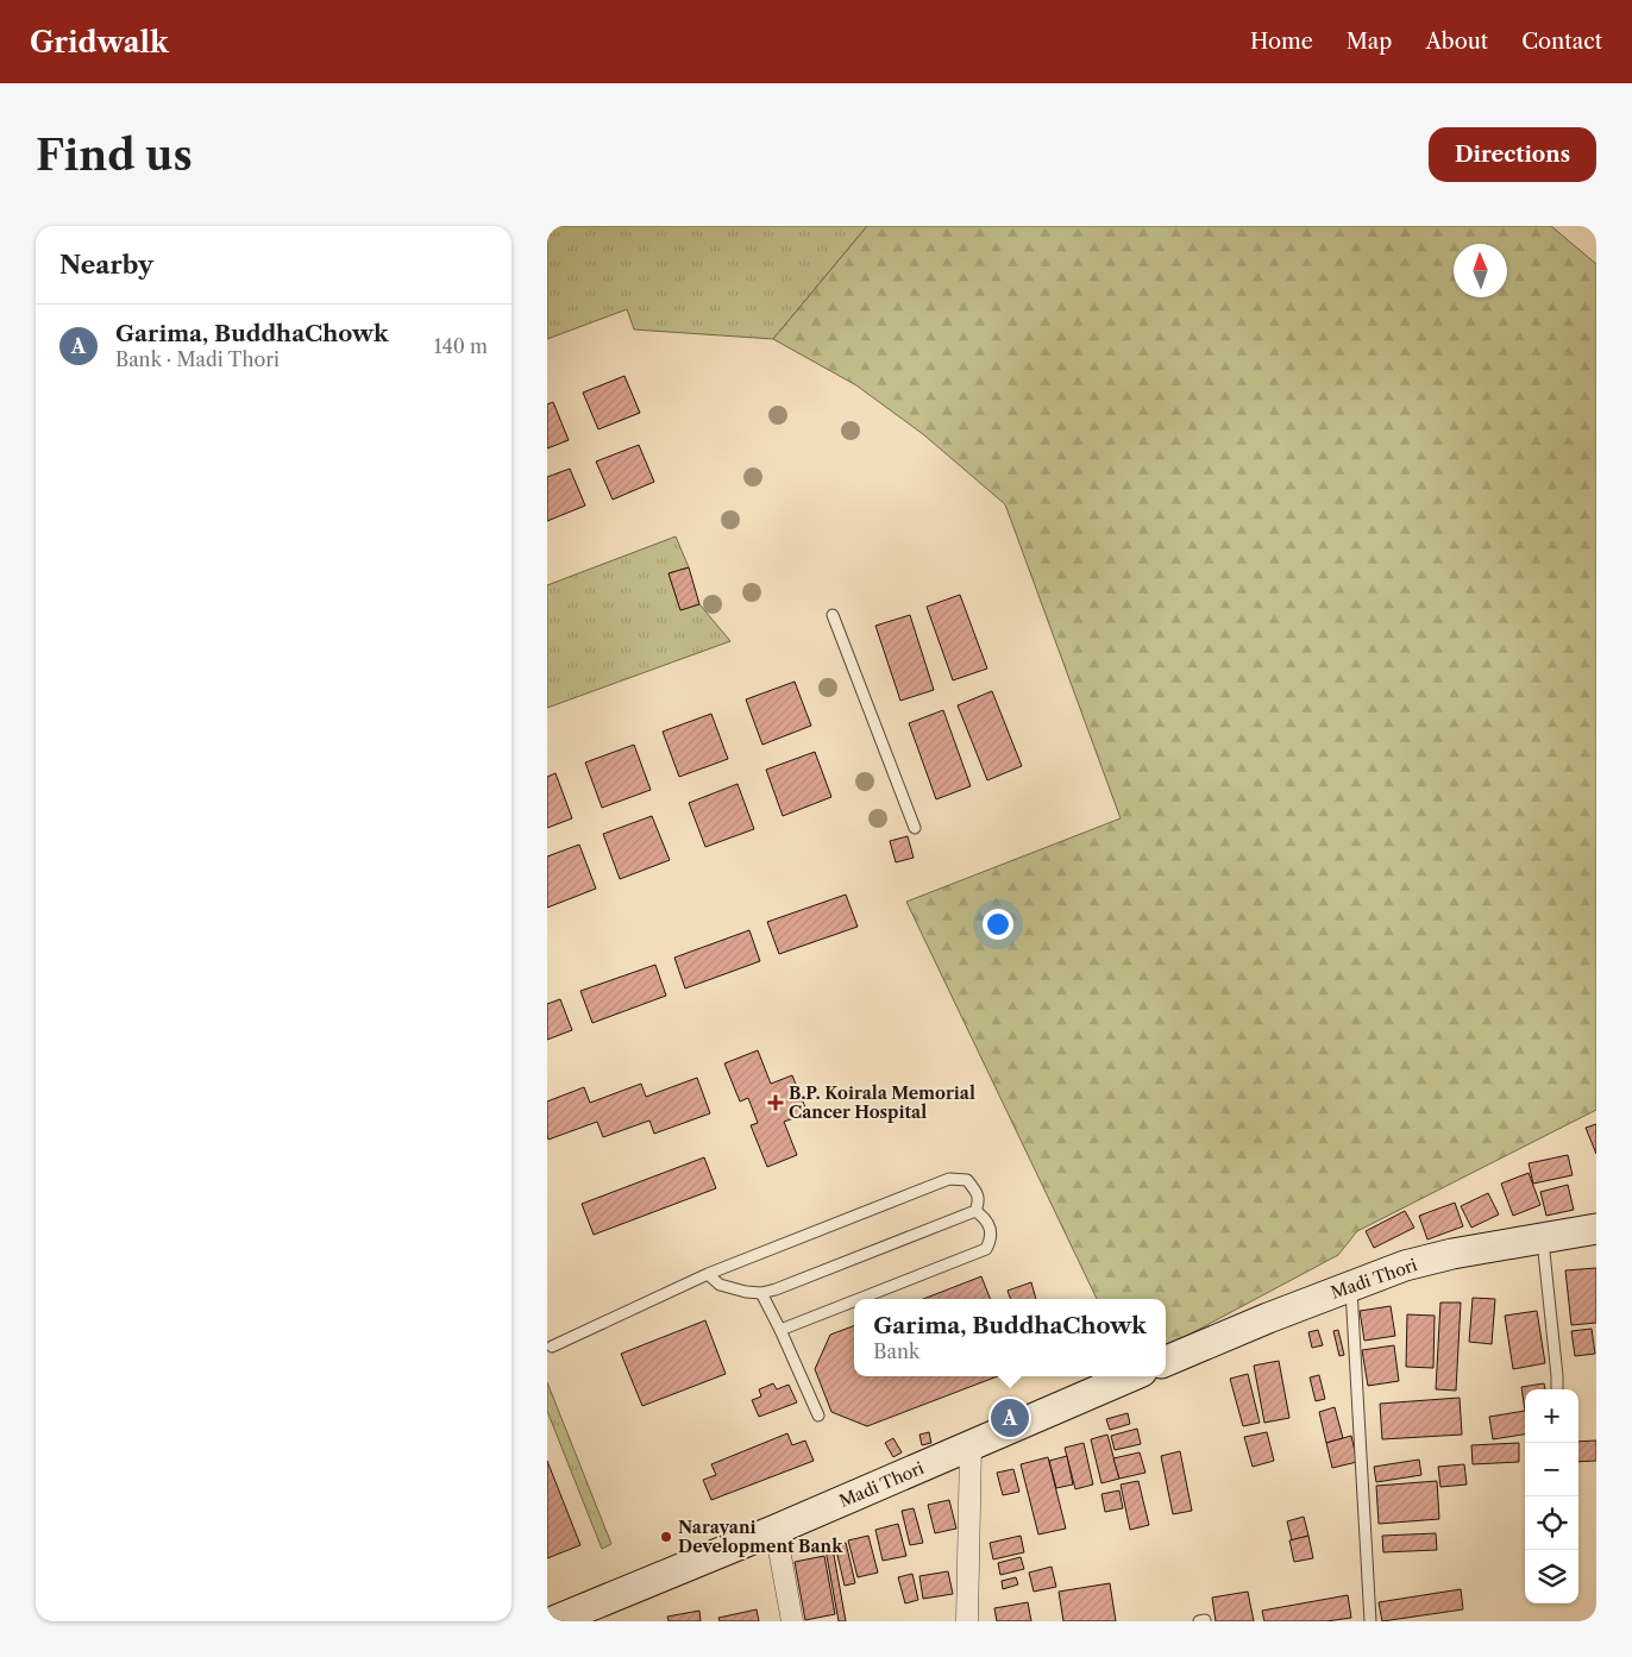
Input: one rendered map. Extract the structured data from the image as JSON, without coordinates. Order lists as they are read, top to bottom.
{
  "streets": {
    "main road": ["Madi Thori"]
  },
  "places": {
    "health": ["B.P. Koirala Memorial Cancer Hospital"],
    "other": ["Narayani Development Bank"]
  },
  "north": "top",
  "page": {
    "header": "Gridwalk",
    "nav": [
      "Home",
      "Map",
      "About",
      "Contact"
    ],
    "buttons": "Directions",
    "title": "Find us",
    "heading": "Nearby",
    "list": [
      {
        "mark": "A",
        "name": "Garima, BuddhaChowk",
        "note": "Bank · Madi Thori",
        "value": "140 m"
      }
    ],
    "popup": ["Garima, BuddhaChowk", "Bank"],
    "map_buttons": ["+", "−"],
    "pins": "A"
  }
}
